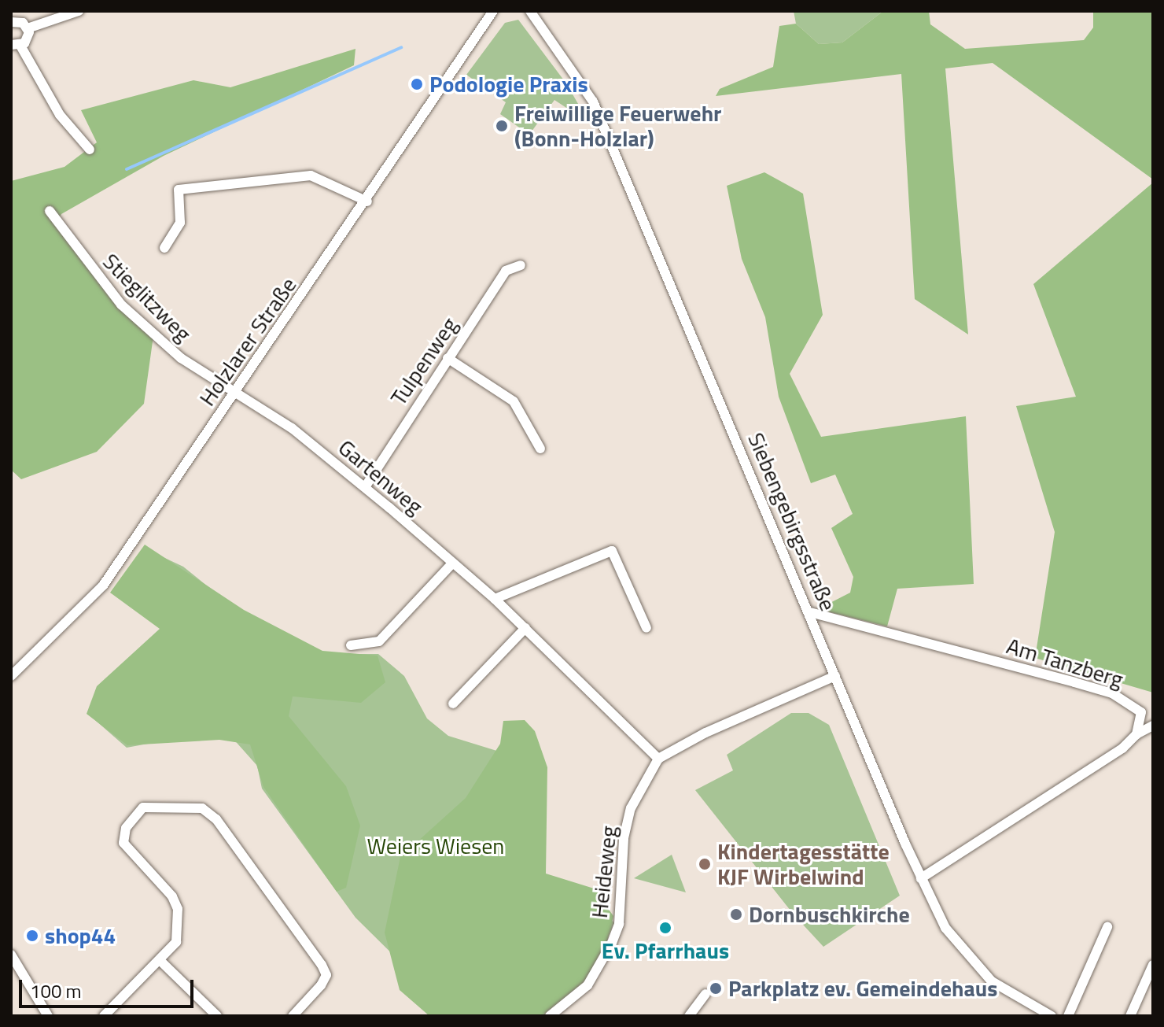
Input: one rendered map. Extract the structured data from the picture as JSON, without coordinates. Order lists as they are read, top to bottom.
{
  "streets": {
    "street": [
      "Stieglitzweg",
      "Holzlarer Straße",
      "Tulpenweg",
      "Gartenweg",
      "Siebengebirgsstraße",
      "Am Tanzberg",
      "Heideweg"
    ]
  },
  "crossings": [
    ["Stieglitzweg", "Holzlarer Straße"],
    ["Stieglitzweg", "Gartenweg"],
    ["Holzlarer Straße", "Gartenweg"],
    ["Tulpenweg", "Gartenweg"],
    ["Gartenweg", "Heideweg"],
    ["Siebengebirgsstraße", "Am Tanzberg"]
  ],
  "parks": ["Weiers Wiesen"],
  "places": [
    "Podologie Praxis",
    "Freiwillige Feuerwehr (Bonn-Holzlar)",
    "Kindertagesstätte KJF Wirbelwind",
    "Dornbuschkirche",
    "Ev. Pfarrhaus",
    "shop44",
    "Parkplatz ev. Gemeindehaus"
  ],
  "scale_bar": "100 m"
}
